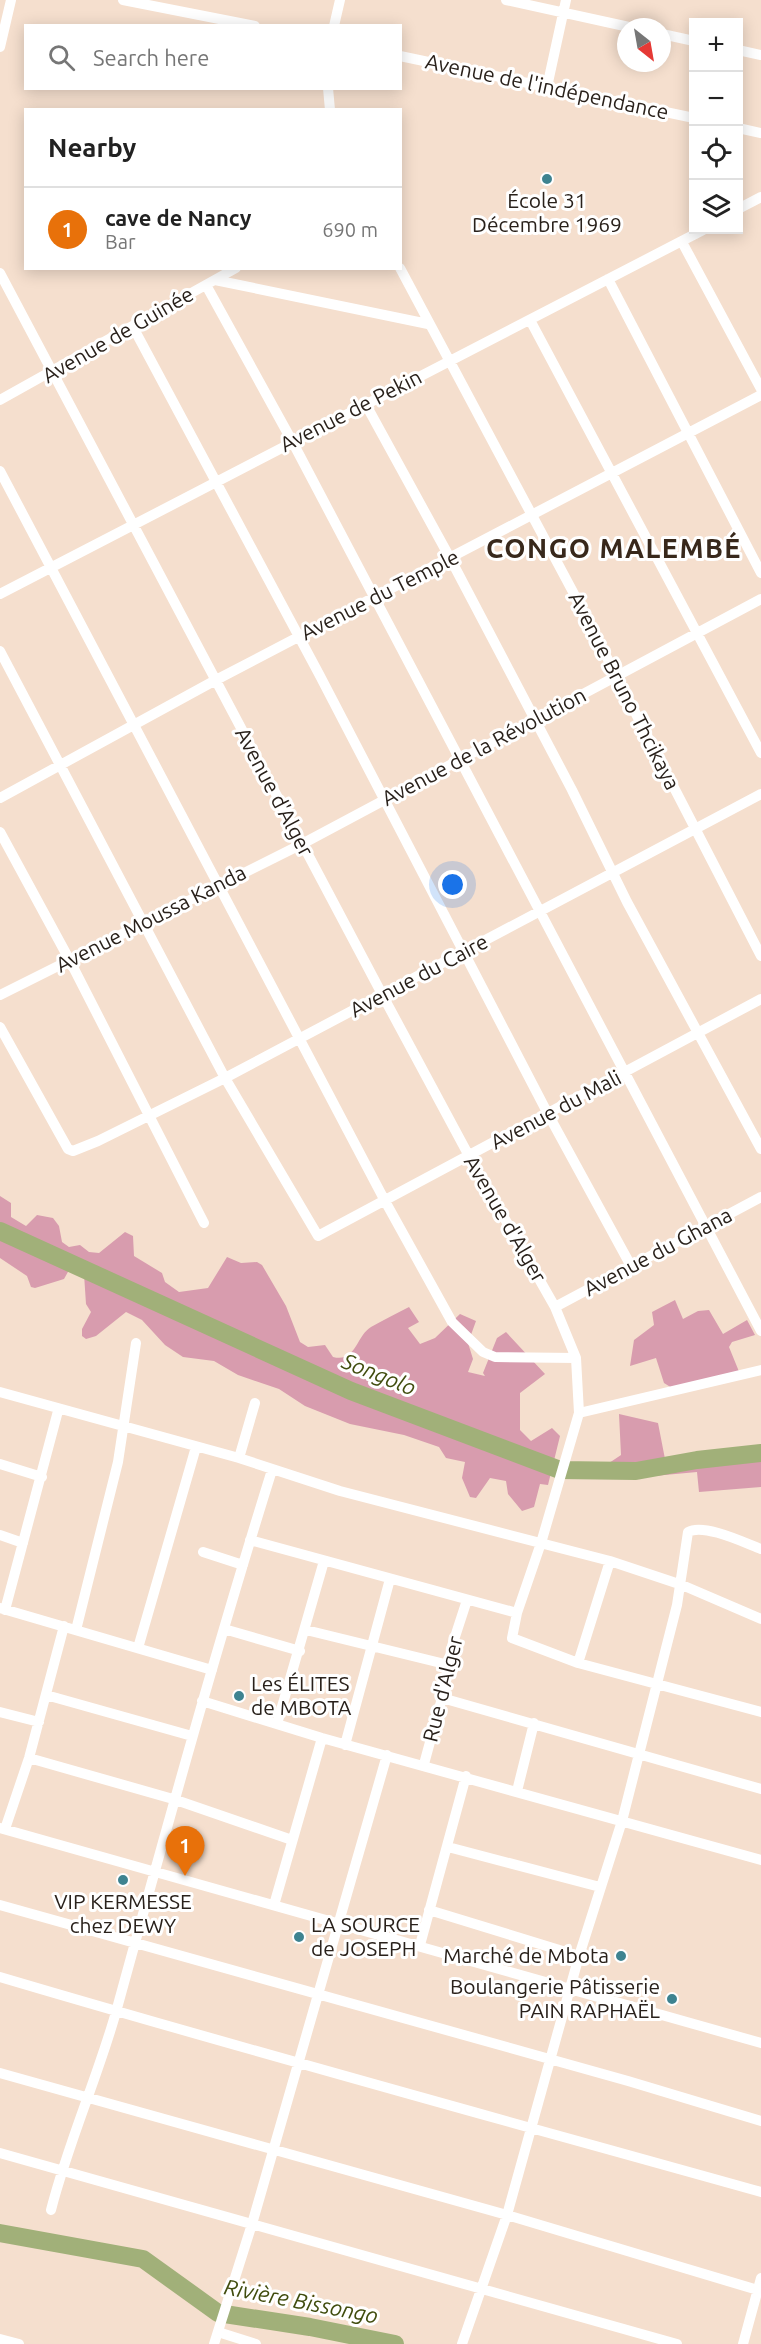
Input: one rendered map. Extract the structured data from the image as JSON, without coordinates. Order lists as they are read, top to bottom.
{
  "streets": {
    "street": [
      "Avenue de l'indépendance",
      "Avenue de Guinée",
      "Avenue de Pekin",
      "Avenue du Temple",
      "Avenue Bruno Thcikaya",
      "Avenue de la Révolution",
      "Avenue d'Alger",
      "Avenue Moussa Kanda",
      "Avenue du Caire",
      "Avenue du Mali",
      "Avenue du Ghana",
      "Rue d'Alger"
    ]
  },
  "crossings": [
    ["Avenue de Guinée", "Avenue d'Alger"],
    ["Avenue de Pekin", "Avenue Bruno Thcikaya"],
    ["Avenue de Pekin", "Avenue d'Alger"],
    ["Avenue du Temple", "Avenue Bruno Thcikaya"],
    ["Avenue du Temple", "Avenue d'Alger"],
    ["Avenue Bruno Thcikaya", "Avenue de la Révolution"],
    ["Avenue Bruno Thcikaya", "Avenue du Caire"],
    ["Avenue de la Révolution", "Avenue d'Alger"],
    ["Avenue de la Révolution", "Avenue Moussa Kanda"],
    ["Avenue d'Alger", "Avenue Moussa Kanda"],
    ["Avenue d'Alger", "Avenue du Caire"],
    ["Avenue d'Alger", "Avenue du Mali"],
    ["Avenue d'Alger", "Avenue du Ghana"],
    ["Avenue du Caire", "Avenue du Mali"]
  ],
  "districts": ["CONGO MALEMBÉ"],
  "water": ["Songolo", "Rivière Bissongo"],
  "places": [
    "École 31 Décembre 1969",
    "Les ÉLITES de MBOTA",
    "VIP KERMESSE chez DEWY",
    "LA SOURCE de JOSEPH",
    "Marché de Mbota",
    "Boulangerie Pâtisserie PAIN RAPHAËL"
  ],
  "north": "bottom right",
  "page": {
    "map_buttons": ["+", "−"],
    "search": "Search here",
    "heading": "Nearby",
    "list": [
      {
        "mark": "1",
        "name": "cave de Nancy",
        "note": "Bar",
        "value": "690 m"
      }
    ],
    "pins": "1"
  }
}
